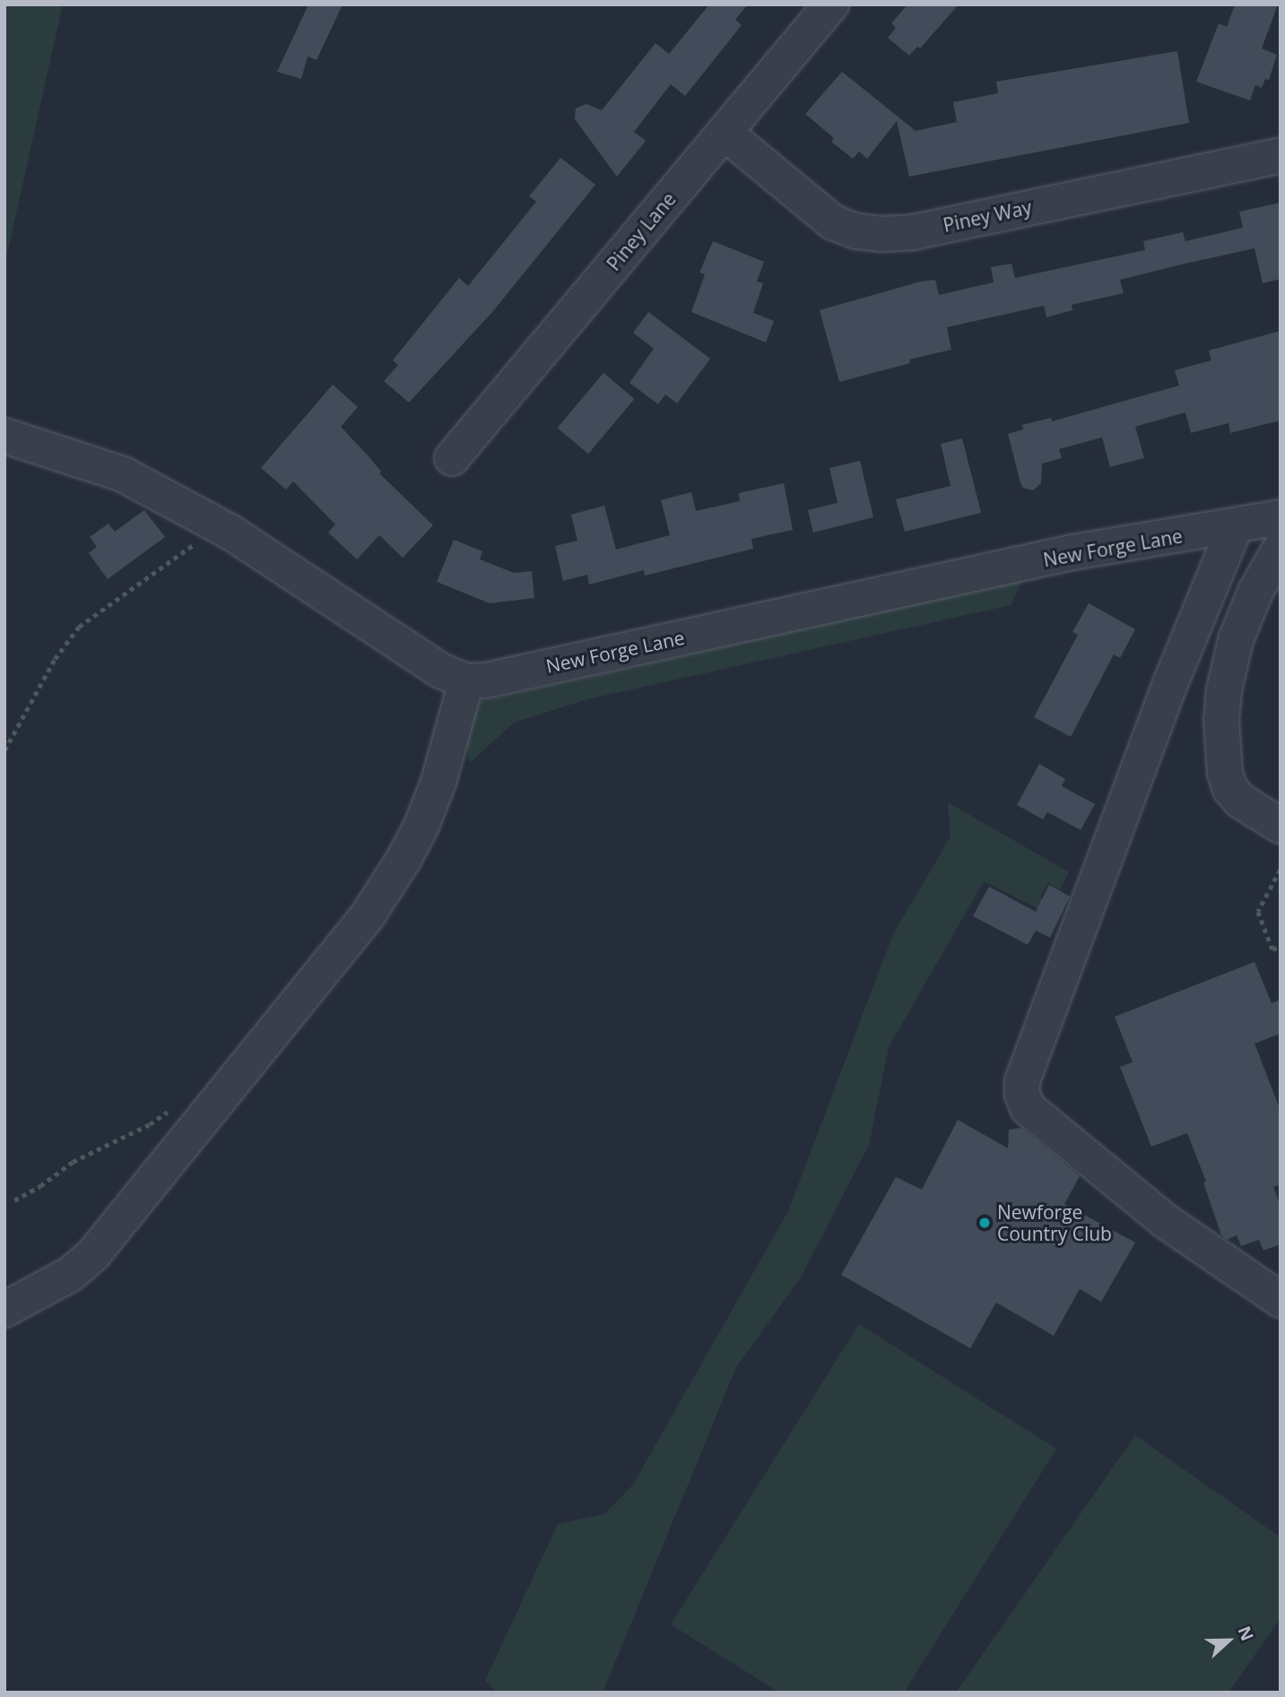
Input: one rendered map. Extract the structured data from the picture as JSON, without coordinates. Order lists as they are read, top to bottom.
{
  "streets": {
    "street": ["Piney Way", "Piney Lane", "New Forge Lane"]
  },
  "crossings": [
    ["Piney Way", "Piney Lane"]
  ],
  "places": ["Newforge Country Club"],
  "north": "right"
}
